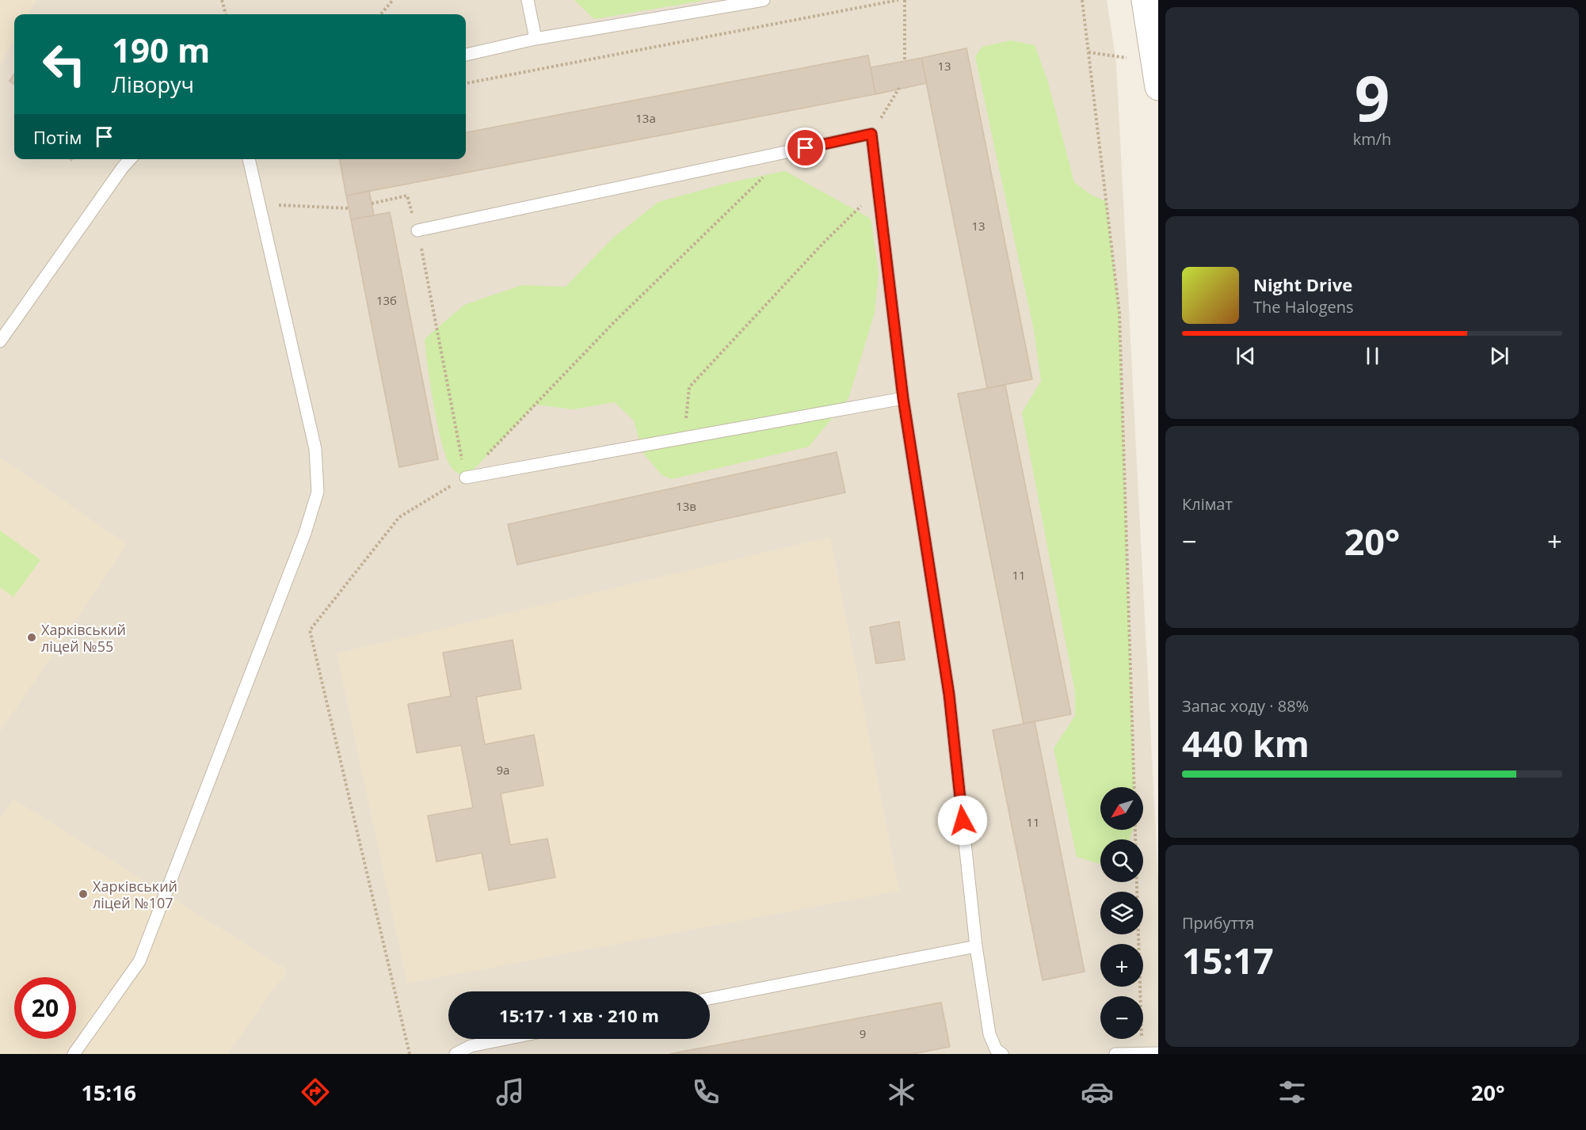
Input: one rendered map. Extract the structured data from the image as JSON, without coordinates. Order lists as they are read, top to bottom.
{
  "places": ["Харківський ліцей №55", "Харківський ліцей №107"],
  "house_numbers": [
    "13",
    "13а",
    "13",
    "13б",
    "13в",
    "11",
    "9а",
    "11",
    "9"
  ],
  "north": "bottom left",
  "page": {
    "tile": [
      ["9", "km/h"],
      "Клімат",
      ["Запас ходу · 88%", "440 km"],
      ["Прибуття", "15:17"]
    ],
    "turn": ["190 m", "Ліворуч"],
    "then": "Потім",
    "song": ["Night Drive", "The Halogens"],
    "heat": ["−", "20°", "+"],
    "map_buttons": ["+", "−"],
    "limit": "20",
    "trip": "15:17 · 1 хв · 210 m",
    "tabs": ["15:16", "20°"]
  }
}
